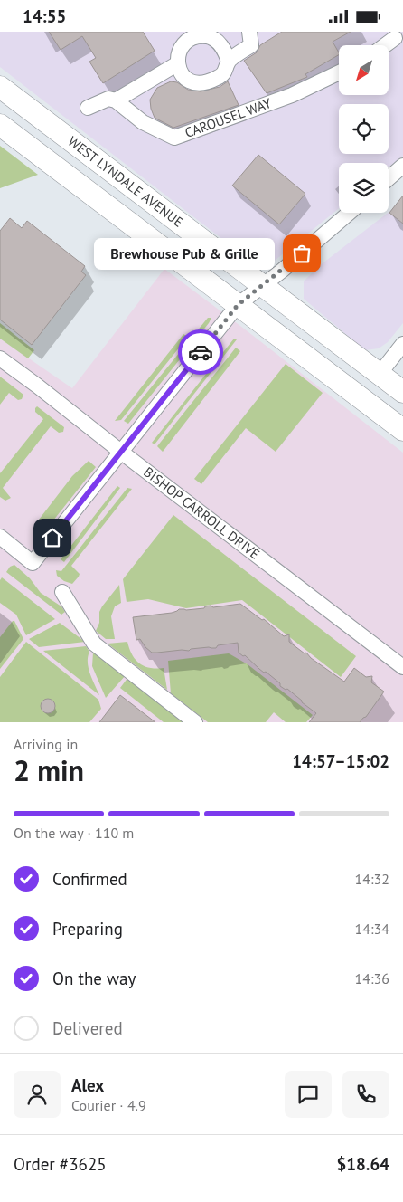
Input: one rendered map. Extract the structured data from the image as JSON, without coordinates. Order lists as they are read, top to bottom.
{
  "streets": {
    "highway": ["WEST LYNDALE AVENUE"],
    "street": ["CAROUSEL WAY", "BISHOP CARROLL DRIVE"]
  },
  "places": ["Brewhouse Pub & Grille"],
  "north": "bottom left",
  "page": {
    "status": "14:55",
    "bubble": "Brewhouse Pub & Grille",
    "heading": ["2 min", "Arriving in", "14:57–15:02"],
    "panel": [
      "Alex",
      "Courier · 4.9",
      "Order #3625",
      "$18.64"
    ],
    "bar": "On the way · 110 m",
    "list": [
      ["Confirmed", "14:32"],
      ["Preparing", "14:34"],
      ["On the way", "14:36"],
      "Delivered"
    ]
  }
}
